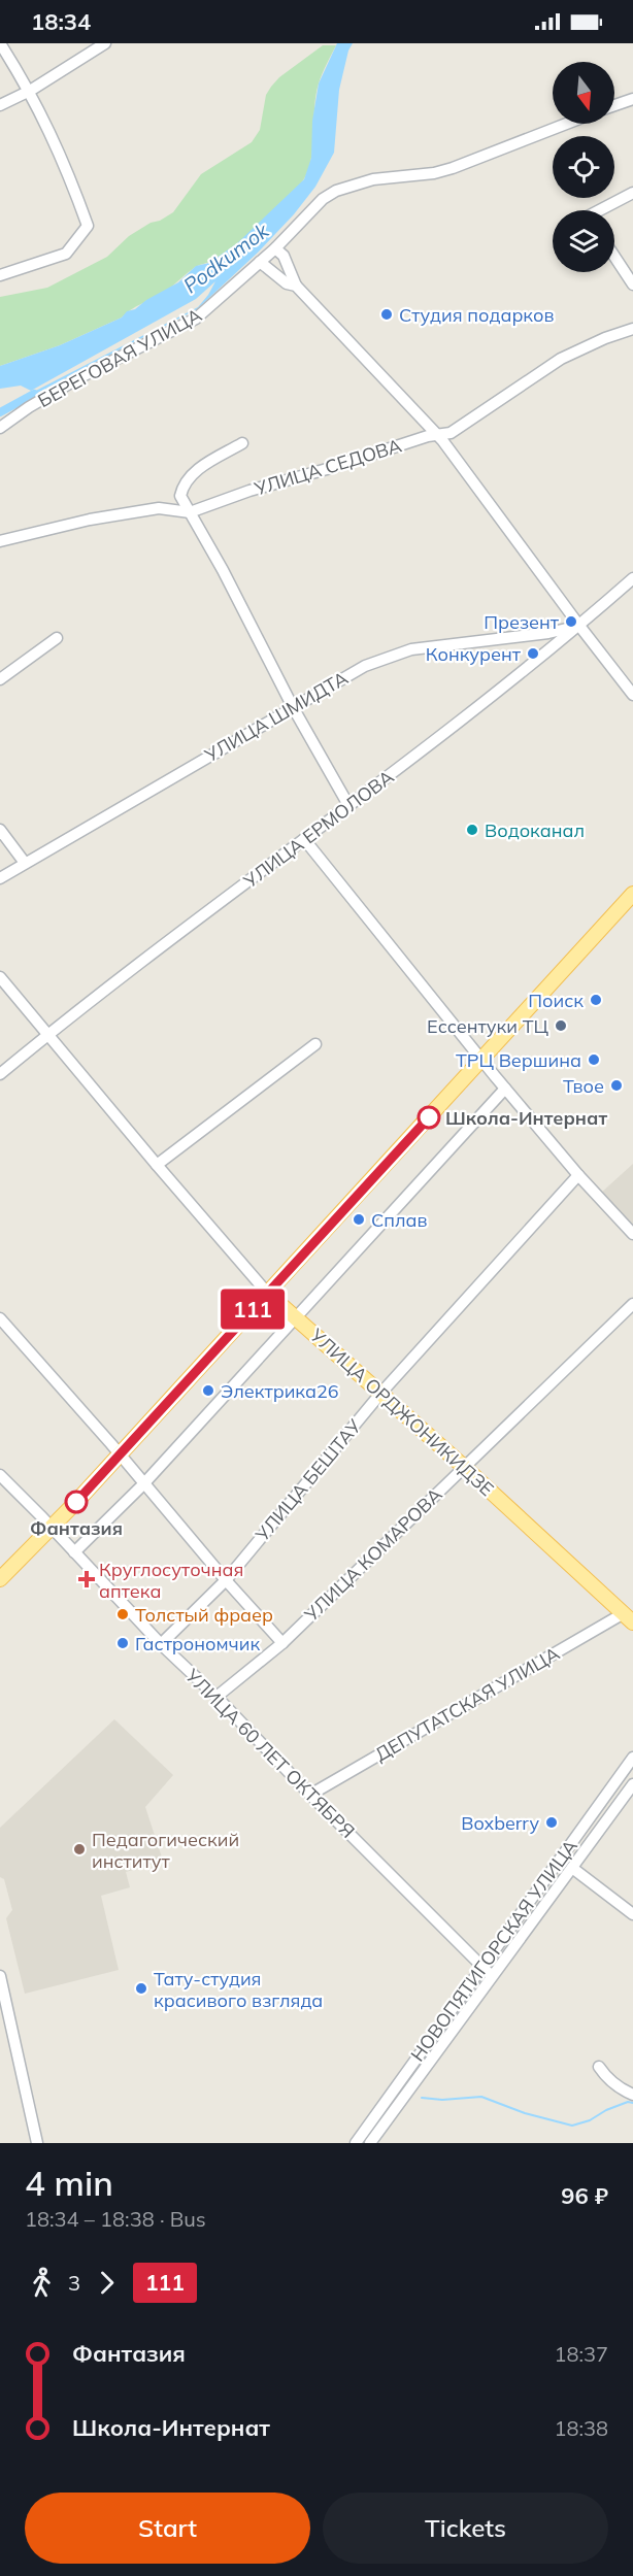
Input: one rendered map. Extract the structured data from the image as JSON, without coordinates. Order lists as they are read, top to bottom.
{
  "streets": {
    "main road": ["УЛИЦА ОРДЖОНИКИДЗЕ"],
    "street": [
      "БЕРЕГОВАЯ УЛИЦА",
      "УЛИЦА СЕДОВА",
      "УЛИЦА ШМИДТА",
      "УЛИЦА ЕРМОЛОВА",
      "УЛИЦА БЕШТАУ",
      "УЛИЦА КОМАРОВА",
      "ДЕПУТАТСКАЯ УЛИЦА",
      "УЛИЦА 60 ЛЕТ ОКТЯБРЯ",
      "НОВОПЯТИГОРСКАЯ УЛИЦА"
    ]
  },
  "crossings": [
    ["УЛИЦА ШМИДТА", "УЛИЦА ЕРМОЛОВА"],
    ["УЛИЦА ЕРМОЛОВА", "УЛИЦА ОРДЖОНИКИДЗЕ"],
    ["УЛИЦА ОРДЖОНИКИДЗЕ", "УЛИЦА БЕШТАУ"],
    ["УЛИЦА ОРДЖОНИКИДЗЕ", "УЛИЦА КОМАРОВА"],
    ["УЛИЦА ОРДЖОНИКИДЗЕ", "ДЕПУТАТСКАЯ УЛИЦА"],
    ["УЛИЦА БЕШТАУ", "УЛИЦА 60 ЛЕТ ОКТЯБРЯ"],
    ["УЛИЦА КОМАРОВА", "УЛИЦА 60 ЛЕТ ОКТЯБРЯ"],
    ["ДЕПУТАТСКАЯ УЛИЦА", "УЛИЦА 60 ЛЕТ ОКТЯБРЯ"],
    ["УЛИЦА 60 ЛЕТ ОКТЯБРЯ", "НОВОПЯТИГОРСКАЯ УЛИЦА"]
  ],
  "water": ["Podkumok"],
  "places": {
    "other": [
      "Студия подарков",
      "Презент",
      "Конкурент",
      "Водоканал",
      "Поиск",
      "Ессентуки ТЦ",
      "ТРЦ Вершина",
      "Твое",
      "Школа-Интернат",
      "Сплав",
      "Электрика26",
      "Фантазия",
      "Толстый фраер",
      "Гастрономчик",
      "Boxberry",
      "Педагогический институт",
      "Тату-студия красивого взгляда"
    ],
    "health": ["Круглосуточная аптека"]
  },
  "lines": ["bus line 111"],
  "north": "bottom",
  "page": {
    "status": "18:34",
    "on_map": "111",
    "heading": ["4 min", "18:34 – 18:38 · Bus", "96 ₽"],
    "legs": ["3", "111"],
    "list": [
      {
        "name": "Фантазия",
        "value": "18:37"
      },
      {
        "name": "Школа-Интернат",
        "value": "18:38"
      }
    ],
    "buttons": ["Start", "Tickets"]
  }
}
